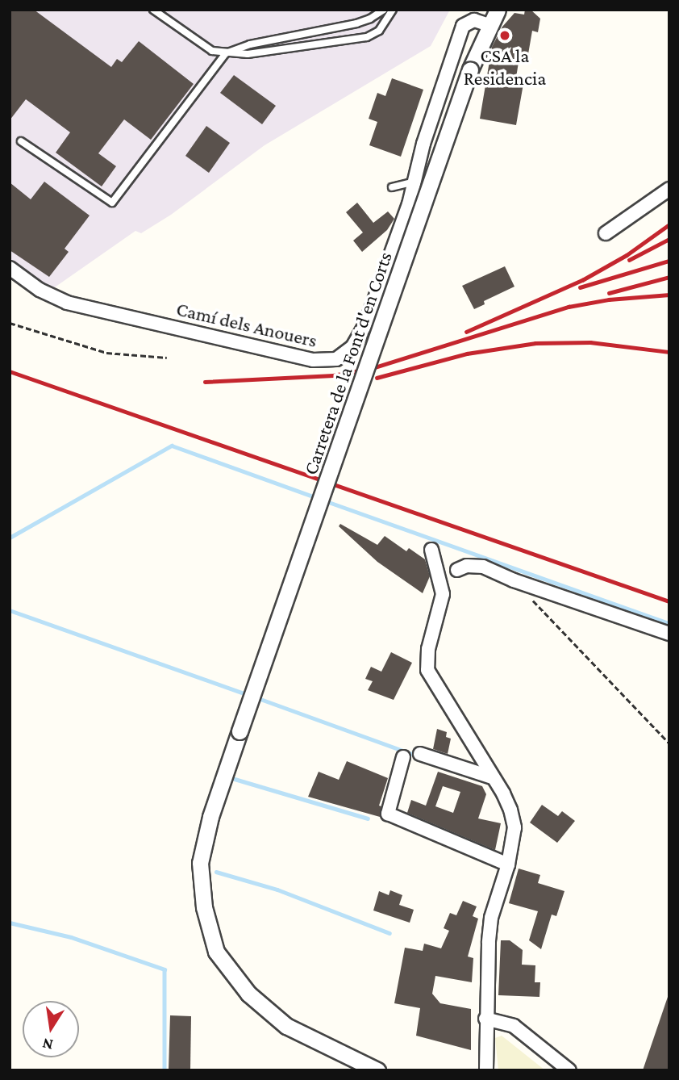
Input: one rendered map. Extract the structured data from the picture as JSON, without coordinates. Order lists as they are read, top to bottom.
{
  "streets": {
    "street": ["Camí dels Anouers", "Carretera de la Font d'en Corts"]
  },
  "crossings": [
    ["Camí dels Anouers", "Carretera de la Font d'en Corts"]
  ],
  "places": ["CSA la Residencia"],
  "north": "bottom"
}
